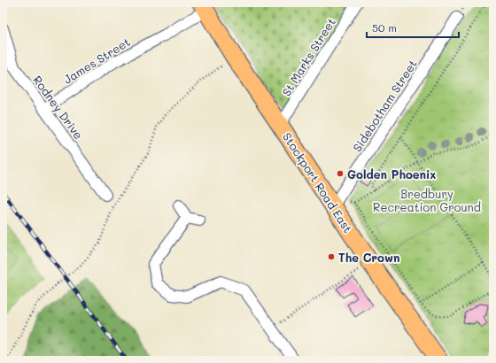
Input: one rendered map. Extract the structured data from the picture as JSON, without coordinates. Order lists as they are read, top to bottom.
{
  "streets": {
    "main road": ["Stockport Road East"],
    "street": [
      "St Marks Street",
      "James Street",
      "Sidebotham Street",
      "Rodney Drive"
    ]
  },
  "crossings": [
    ["St Marks Street", "Stockport Road East"],
    ["James Street", "Rodney Drive"],
    ["James Street", "Stockport Road East"],
    ["Sidebotham Street", "Stockport Road East"]
  ],
  "parks": ["Bredbury Recreation Ground"],
  "places": ["Golden Phoenix", "The Crown"],
  "scale_bar": "50 m"
}
